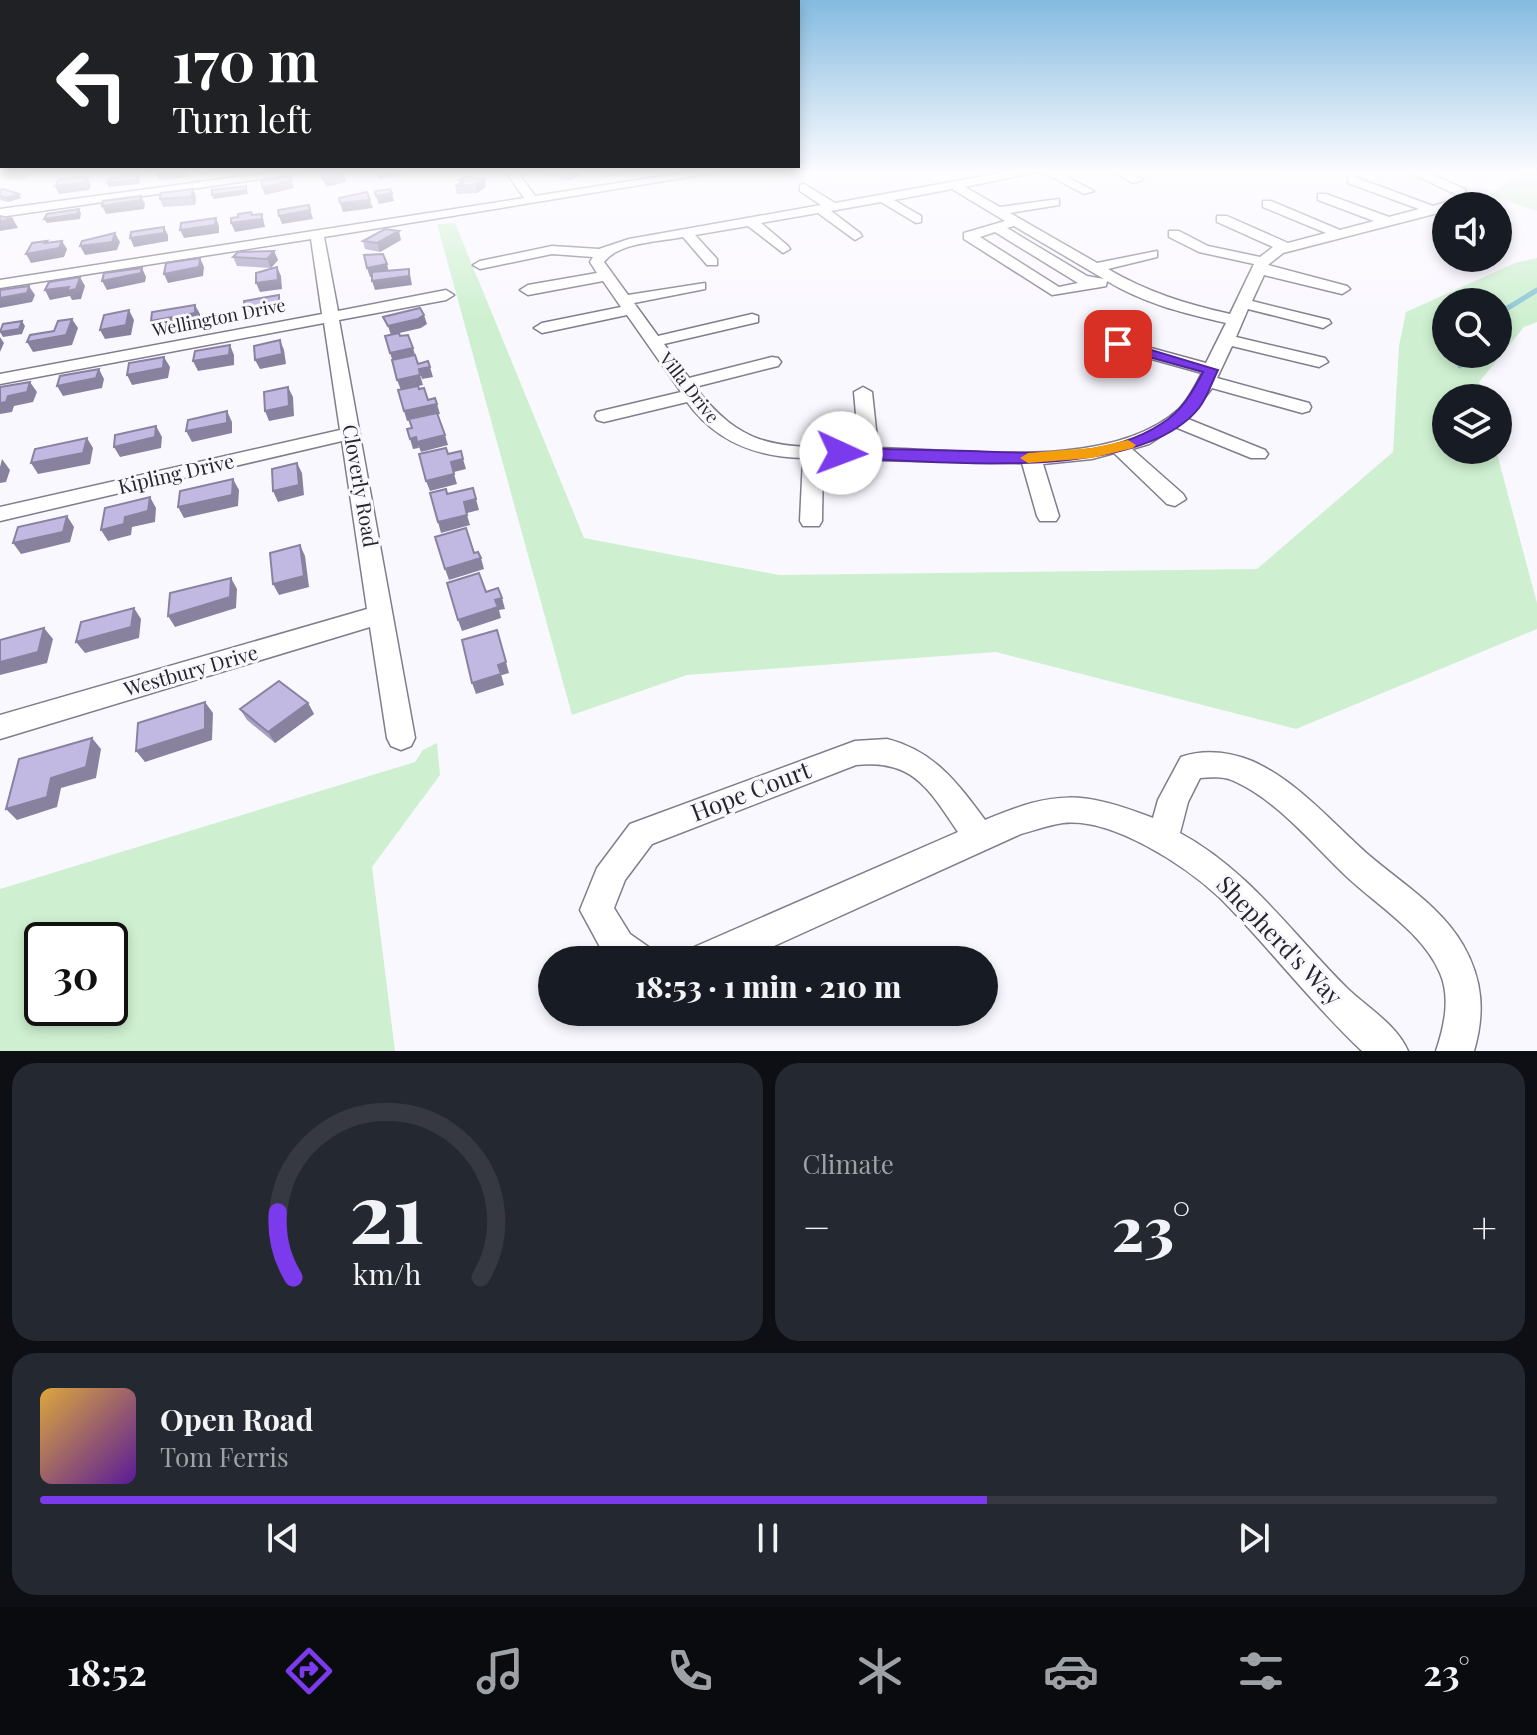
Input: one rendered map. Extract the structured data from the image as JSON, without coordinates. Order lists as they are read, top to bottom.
{
  "streets": {
    "street": [
      "Wellington Drive",
      "Villa Drive",
      "Kipling Drive",
      "Cloverly Road",
      "Westbury Drive",
      "Hope Court",
      "Shepherd's Way"
    ]
  },
  "crossings": [
    ["Wellington Drive", "Cloverly Road"],
    ["Kipling Drive", "Cloverly Road"],
    ["Cloverly Road", "Westbury Drive"]
  ],
  "page": {
    "turn": ["170 m", "Turn left"],
    "limit": "30",
    "trip": "18:53 · 1 min · 210 m",
    "tile": "Climate",
    "heat": ["−", "23°", "+"],
    "song": ["Open Road", "Tom Ferris"],
    "tabs": ["18:52", "23°"],
    "gauge": ["21", "km/h"]
  }
}
